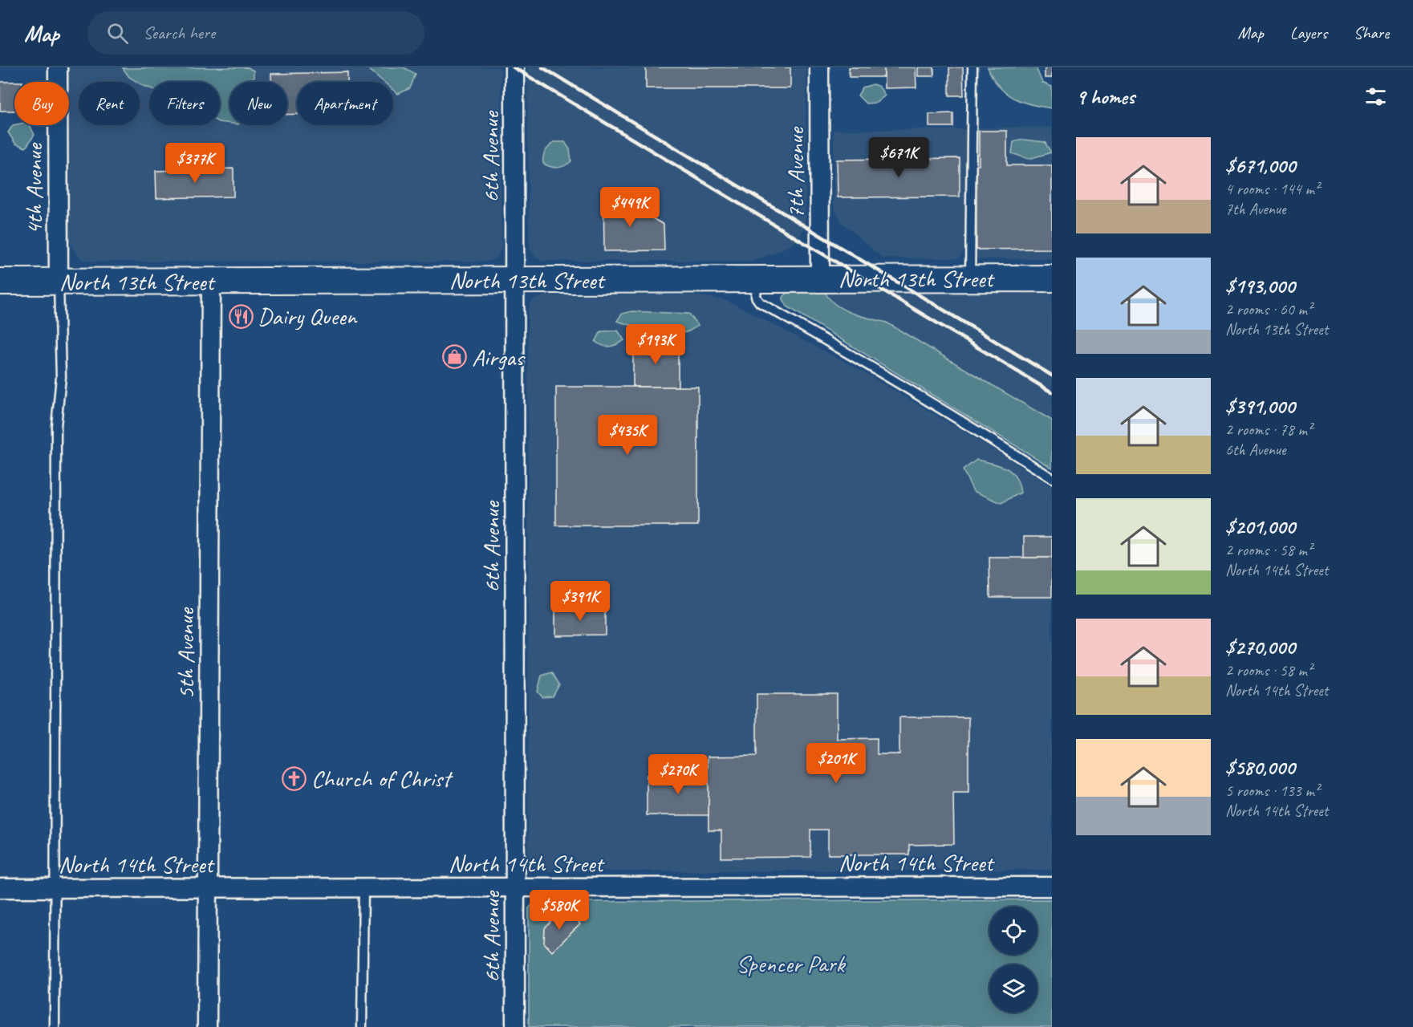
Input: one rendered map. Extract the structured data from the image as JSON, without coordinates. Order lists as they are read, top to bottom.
{
  "streets": {
    "main road": ["North 13th Street"],
    "street": [
      "6th Avenue",
      "7th Avenue",
      "4th Avenue",
      "5th Avenue",
      "North 14th Street"
    ]
  },
  "crossings": [
    ["6th Avenue", "North 13th Street"],
    ["6th Avenue", "North 14th Street"],
    ["7th Avenue", "North 13th Street"],
    ["4th Avenue", "North 13th Street"],
    ["North 13th Street", "5th Avenue"],
    ["5th Avenue", "North 14th Street"]
  ],
  "parks": ["Spencer Park"],
  "places": {
    "restaurant": ["Dairy Queen"],
    "shop": ["Airgas"],
    "church": ["Church of Christ"]
  },
  "page": {
    "header": "Map",
    "search": "Search here",
    "nav": ["Map", "Layers", "Share"],
    "heading": "9 homes",
    "chip": [
      "Buy",
      "Rent",
      "Filters",
      "New",
      "Apartment"
    ],
    "list": [
      {
        "name": "$671,000",
        "note": "4 rooms · 144 m² · 7th Avenue"
      },
      {
        "name": "$193,000",
        "note": "2 rooms · 60 m² · North 13th Street"
      },
      {
        "name": "$391,000",
        "note": "2 rooms · 78 m² · 6th Avenue"
      },
      {
        "name": "$201,000",
        "note": "2 rooms · 58 m² · North 14th Street"
      },
      {
        "name": "$270,000",
        "note": "2 rooms · 58 m² · North 14th Street"
      },
      {
        "name": "$580,000",
        "note": "5 rooms · 133 m² · North 14th Street"
      }
    ],
    "price": [
      "$671K",
      "$377K",
      "$449K",
      "$193K",
      "$435K",
      "$391K",
      "$201K",
      "$270K",
      "$580K"
    ]
  }
}
